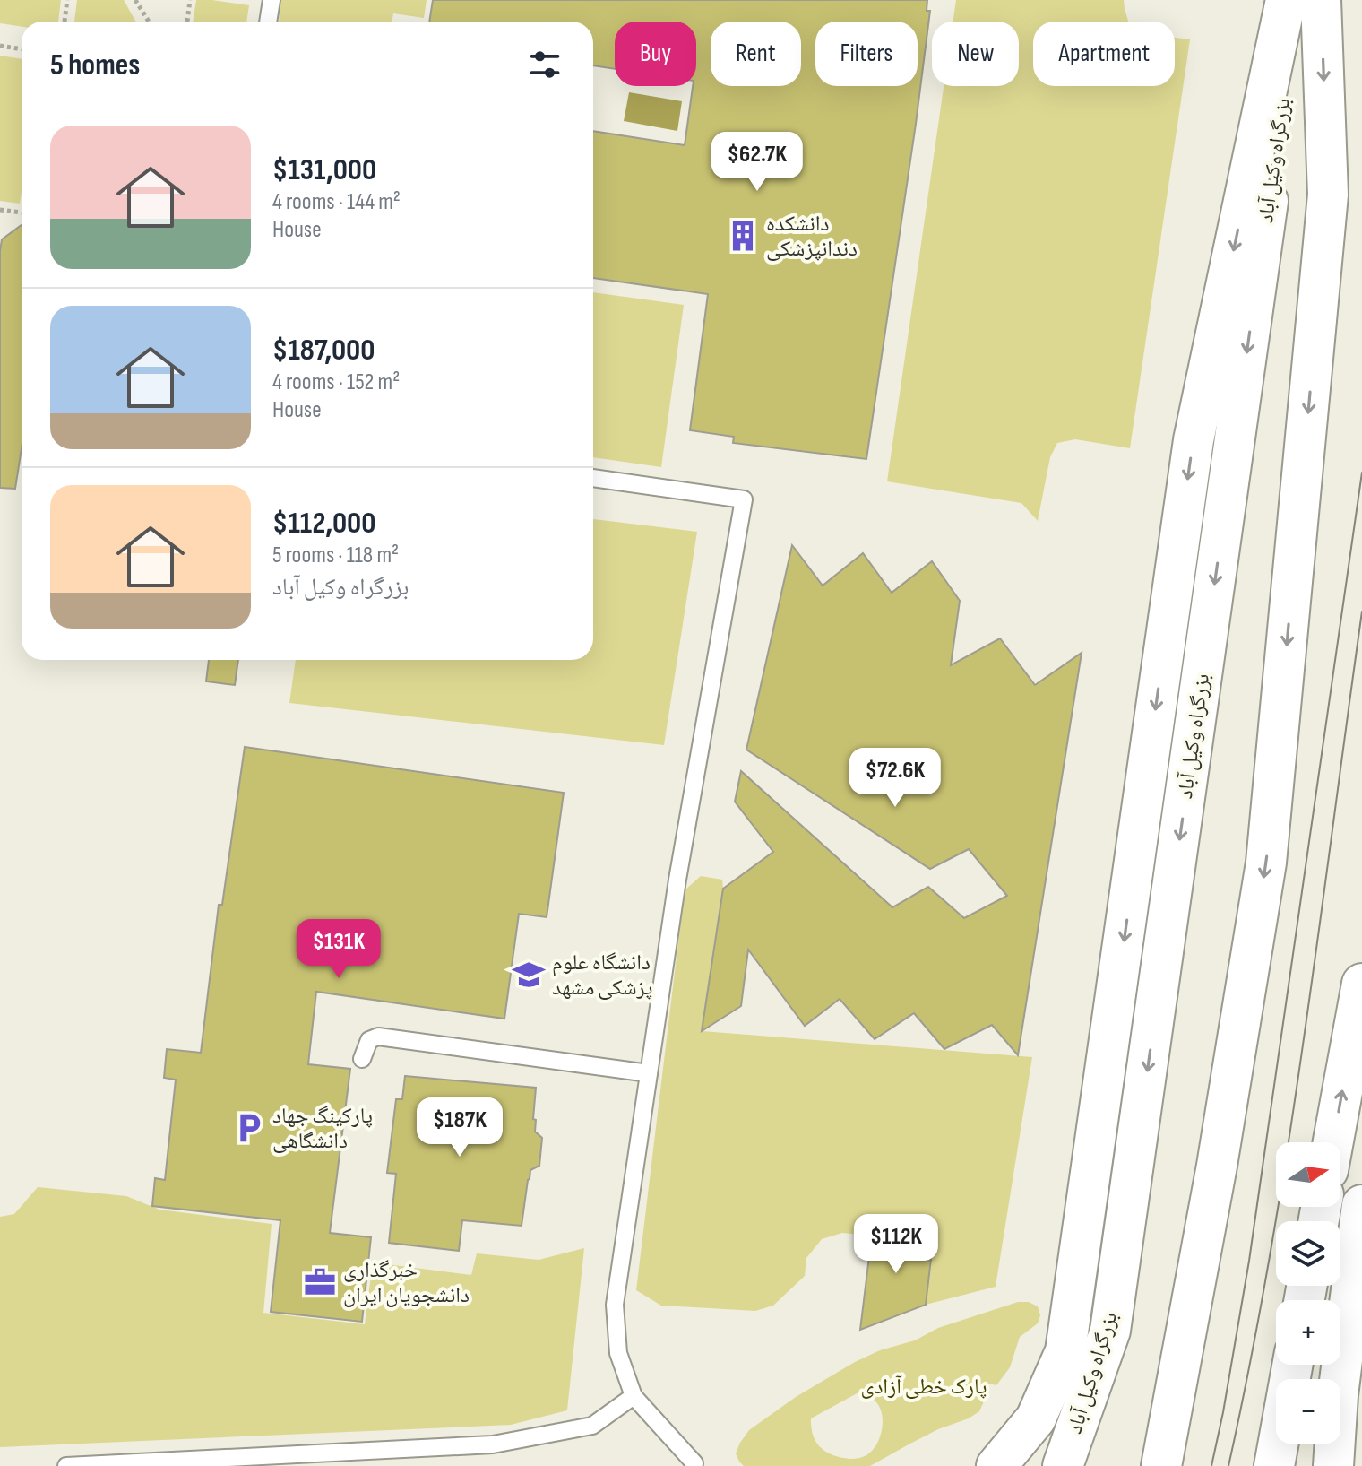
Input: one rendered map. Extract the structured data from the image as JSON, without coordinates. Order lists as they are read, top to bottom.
{
  "streets": {
    "highway": ["بزرگراه وکیل آباد"]
  },
  "parks": ["پارک خطی آزادی"],
  "places": {
    "building": ["دانشکده دندانپزشکی"],
    "school or university": ["دانشگاه علوم پزشکی مشهد"],
    "parking": ["پارکینگ جهاد دانشگاهی"],
    "office": ["خبرگذاری دانشجویان ایران"]
  },
  "north": "right",
  "page": {
    "chip": [
      "Buy",
      "Rent",
      "Filters",
      "New",
      "Apartment"
    ],
    "heading": "5 homes",
    "list": [
      {
        "name": "$131,000",
        "note": "4 rooms · 144 m² · House"
      },
      {
        "name": "$187,000",
        "note": "4 rooms · 152 m² · House"
      },
      {
        "name": "$112,000",
        "note": "5 rooms · 118 m² · بزرگراه وکیل آباد"
      }
    ],
    "price": [
      "$62.7K",
      "$72.6K",
      "$131K",
      "$187K",
      "$112K"
    ],
    "map_buttons": ["+", "−"]
  }
}
